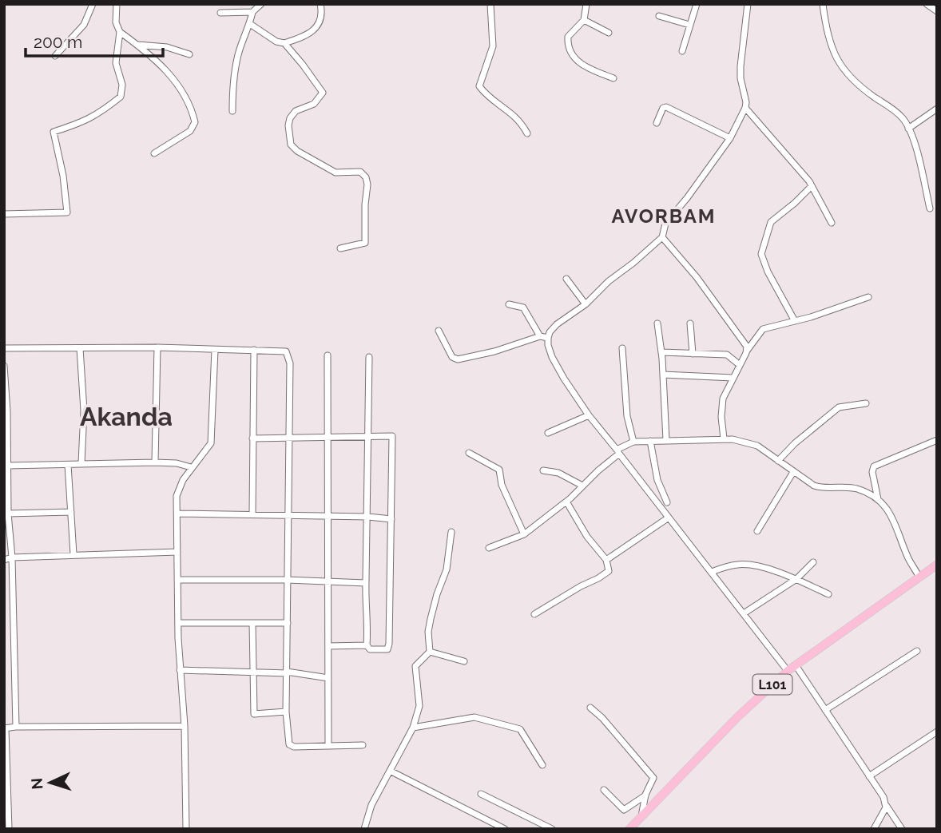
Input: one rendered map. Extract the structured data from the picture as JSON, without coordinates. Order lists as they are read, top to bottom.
{
  "streets": {
    "main road": ["L101"]
  },
  "districts": ["AVORBAM", "Akanda"],
  "scale_bar": "200 m",
  "north": "left"
}
